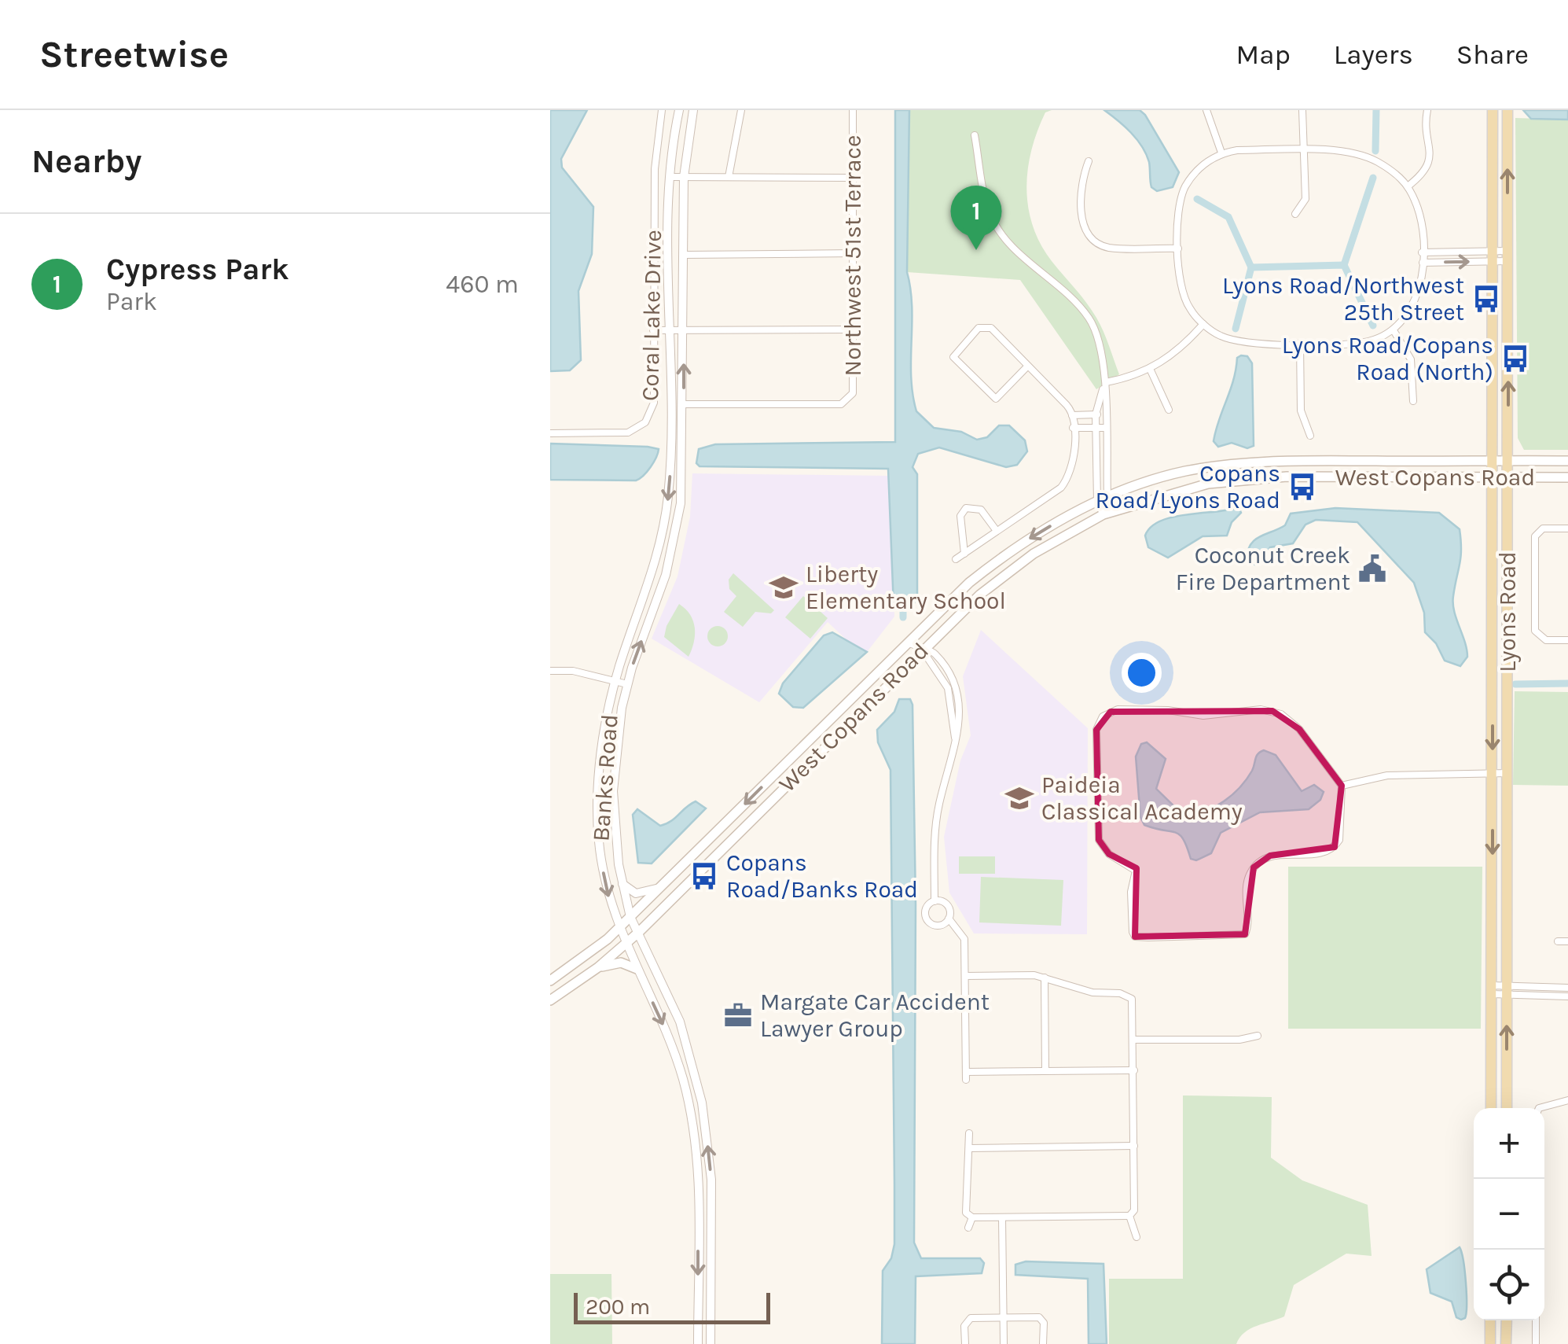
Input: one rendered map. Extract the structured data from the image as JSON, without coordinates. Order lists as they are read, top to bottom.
{
  "streets": {
    "main road": ["West Copans Road", "Lyons Road"],
    "street": ["Northwest 51st Terrace", "Coral Lake Drive", "Banks Road"]
  },
  "crossings": [
    ["Northwest 51st Terrace", "Banks Road"],
    ["West Copans Road", "Lyons Road"],
    ["West Copans Road", "Banks Road"]
  ],
  "places": {
    "bus stop": [
      "Lyons Road/Northwest 25th Street",
      "Lyons Road/Copans Road (North)",
      "Copans Road/Lyons Road",
      "Copans Road/Banks Road"
    ],
    "public building": ["Coconut Creek Fire Department"],
    "school or university": ["Liberty Elementary School", "Paideia Classical Academy"],
    "office": ["Margate Car Accident Lawyer Group"]
  },
  "scale_bar": "200 m",
  "page": {
    "header": "Streetwise",
    "nav": ["Map", "Layers", "Share"],
    "heading": "Nearby",
    "pins": "1",
    "list": [
      {
        "mark": "1",
        "name": "Cypress Park",
        "note": "Park",
        "value": "460 m"
      }
    ],
    "map_buttons": ["+", "−"],
    "scale": "200 m"
  }
}
